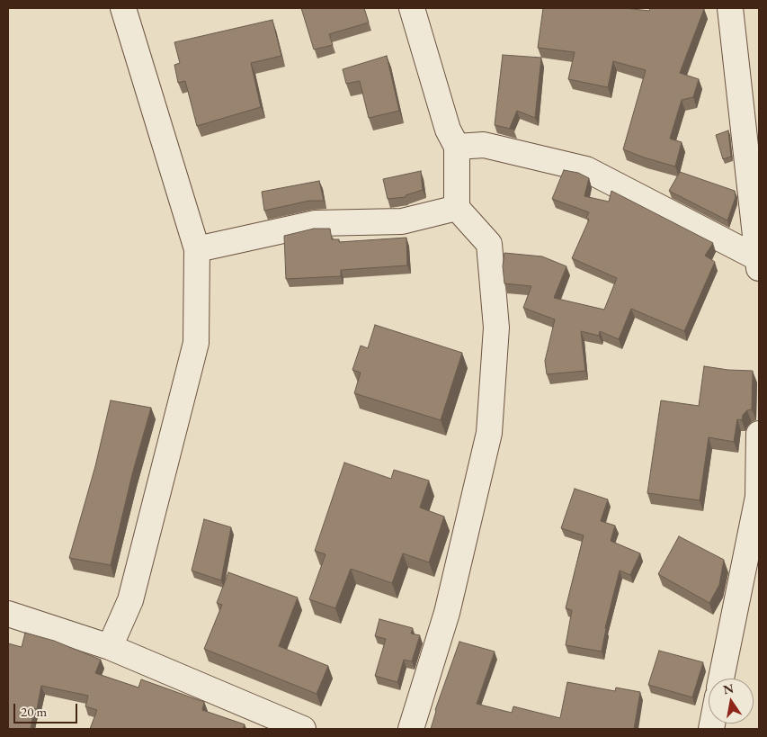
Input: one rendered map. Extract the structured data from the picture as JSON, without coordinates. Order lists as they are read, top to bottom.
{
  "scale_bar": "20 m",
  "north": "top"
}
